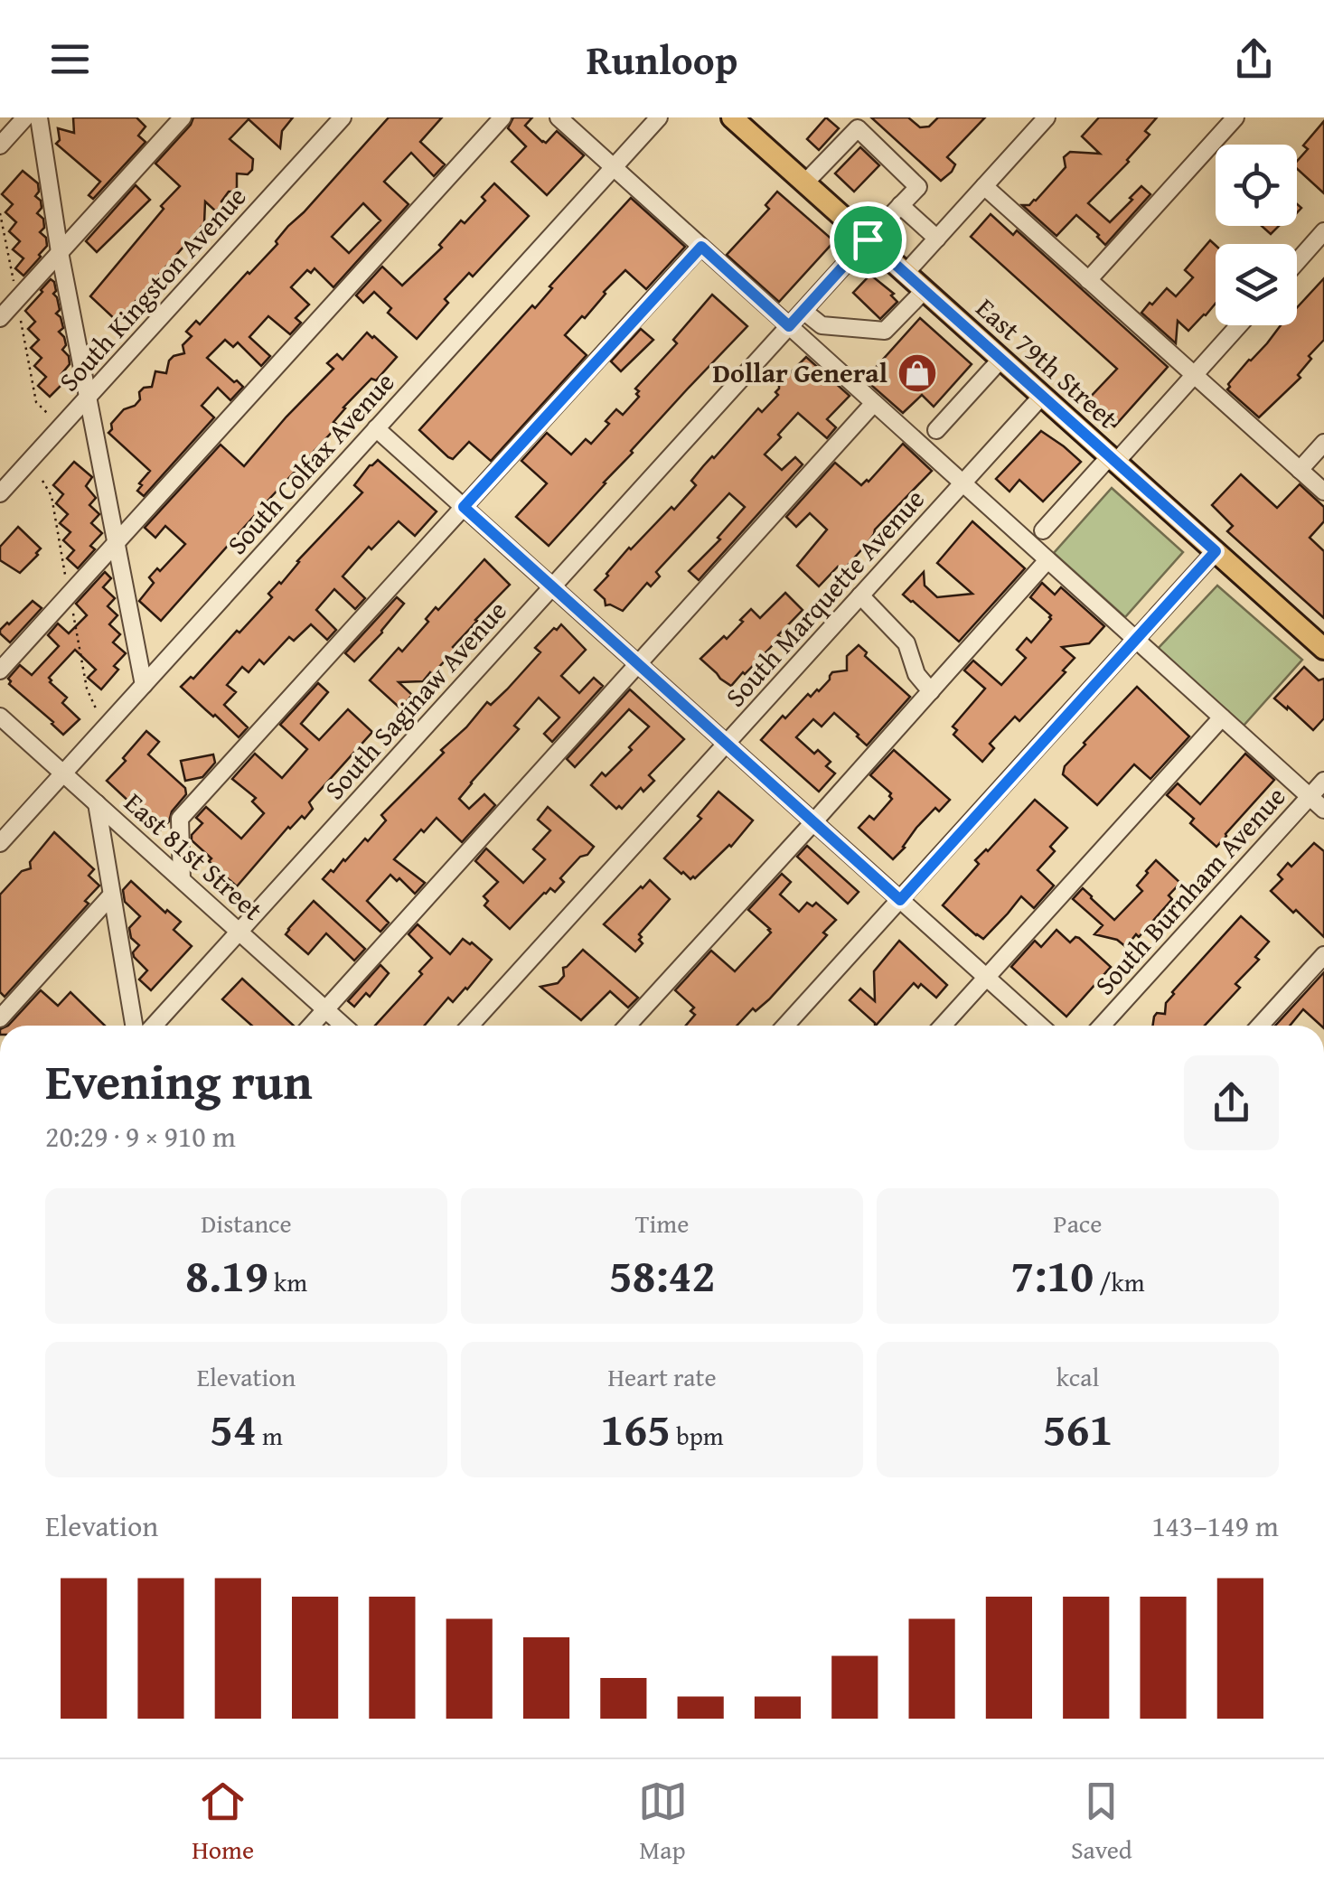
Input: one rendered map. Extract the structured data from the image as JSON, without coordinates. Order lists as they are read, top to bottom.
{
  "streets": {
    "main road": ["East 79th Street"],
    "street": [
      "South Kingston Avenue",
      "South Colfax Avenue",
      "South Marquette Avenue",
      "South Saginaw Avenue",
      "East 81st Street",
      "South Burnham Avenue"
    ]
  },
  "crossings": [
    ["East 79th Street", "South Marquette Avenue"],
    ["East 79th Street", "South Saginaw Avenue"],
    ["South Colfax Avenue", "East 81st Street"],
    ["South Saginaw Avenue", "East 81st Street"]
  ],
  "places": {
    "shop": ["Dollar General"]
  },
  "page": {
    "header": "Runloop",
    "heading": ["Evening run", "20:29 · 9 × 910 m"],
    "stats": [
      ["Distance", "8.19 km"],
      ["Time", "58:42"],
      ["Pace", "7:10 /km"],
      ["Elevation", "54 m"],
      ["Heart rate", "165 bpm"],
      ["kcal", "561"]
    ],
    "chart": ["Elevation", "143–149 m"],
    "tabs": ["Home", "Map", "Saved"]
  }
}
